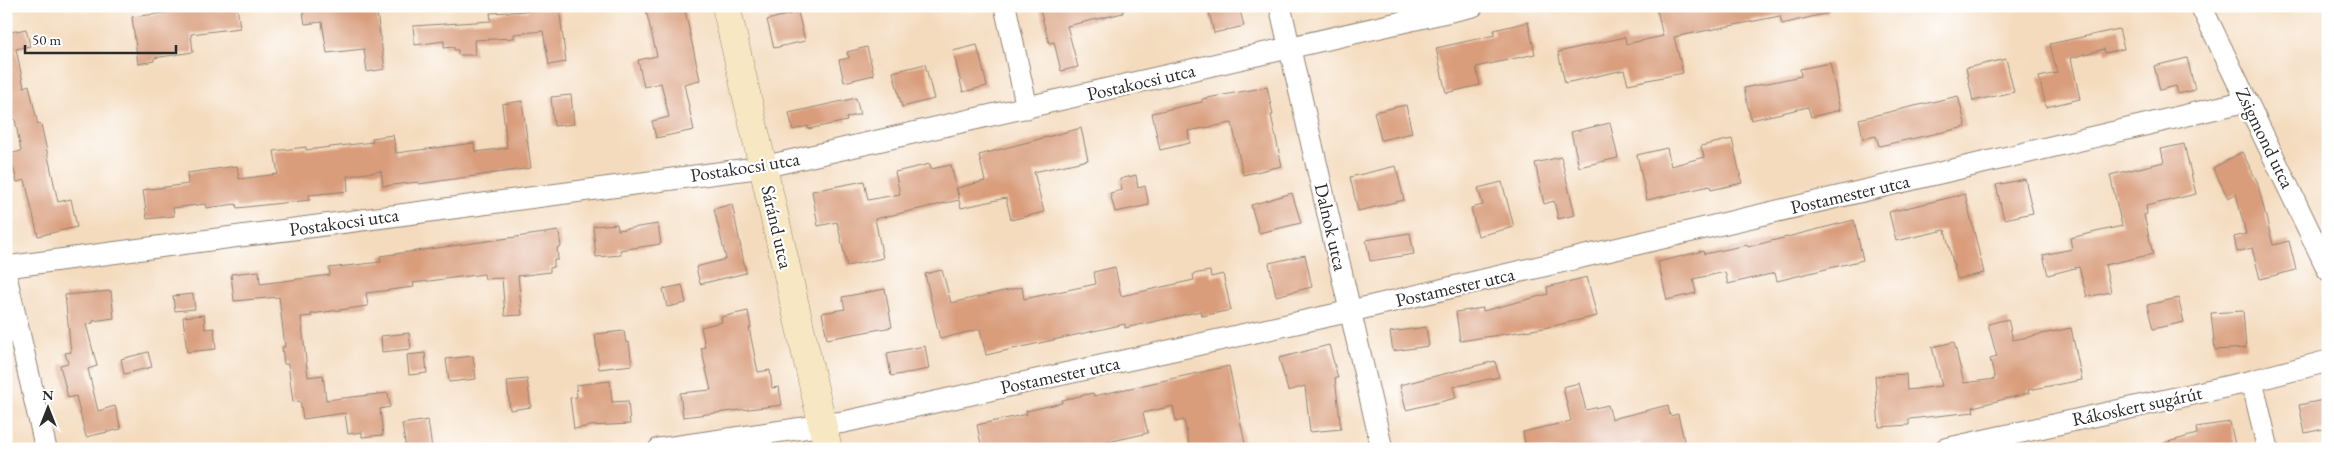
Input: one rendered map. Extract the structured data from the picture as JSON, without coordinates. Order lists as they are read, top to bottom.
{
  "streets": {
    "street": [
      "Postakocsi utca",
      "Zsigmond utca",
      "Postamester utca",
      "Sáránd utca",
      "Dalnok utca",
      "Rákoskert sugárút"
    ]
  },
  "crossings": [
    ["Postakocsi utca", "Sáránd utca"],
    ["Postakocsi utca", "Dalnok utca"],
    ["Zsigmond utca", "Postamester utca"],
    ["Postamester utca", "Sáránd utca"],
    ["Postamester utca", "Dalnok utca"]
  ],
  "scale_bar": "50 m",
  "north": "top"
}
